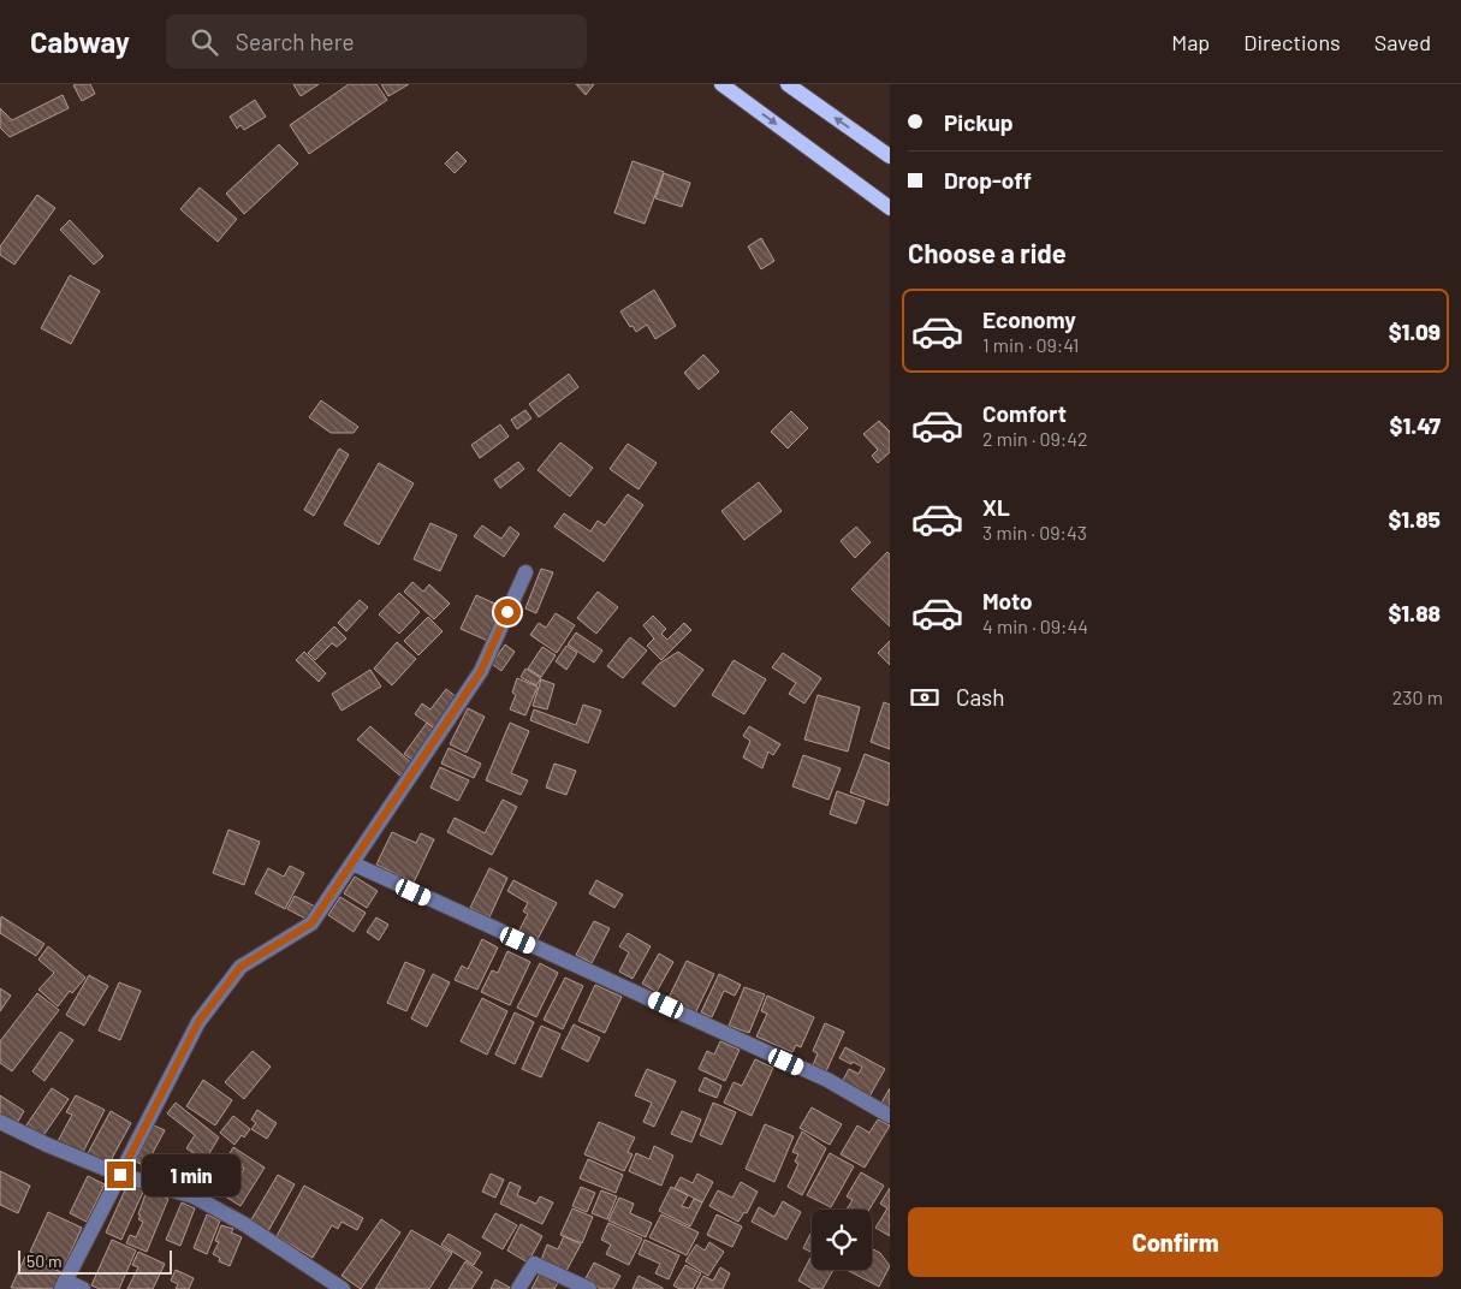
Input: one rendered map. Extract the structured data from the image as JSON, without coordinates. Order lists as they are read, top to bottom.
{
  "scale_bar": "50 m",
  "page": {
    "header": "Cabway",
    "search": "Search here",
    "nav": ["Map", "Directions", "Saved"],
    "banner": ["Pickup", "Drop-off"],
    "heading": "Choose a ride",
    "list": [
      {
        "name": "Economy",
        "note": "1 min · 09:41",
        "value": "$1.09"
      },
      {
        "name": "Comfort",
        "note": "2 min · 09:42",
        "value": "$1.47"
      },
      {
        "name": "XL",
        "note": "3 min · 09:43",
        "value": "$1.85"
      },
      {
        "name": "Moto",
        "note": "4 min · 09:44",
        "value": "$1.88"
      }
    ],
    "pay": ["Cash", "230 m"],
    "bubble": "1 min",
    "buttons": "Confirm",
    "scale": "50 m"
  }
}
